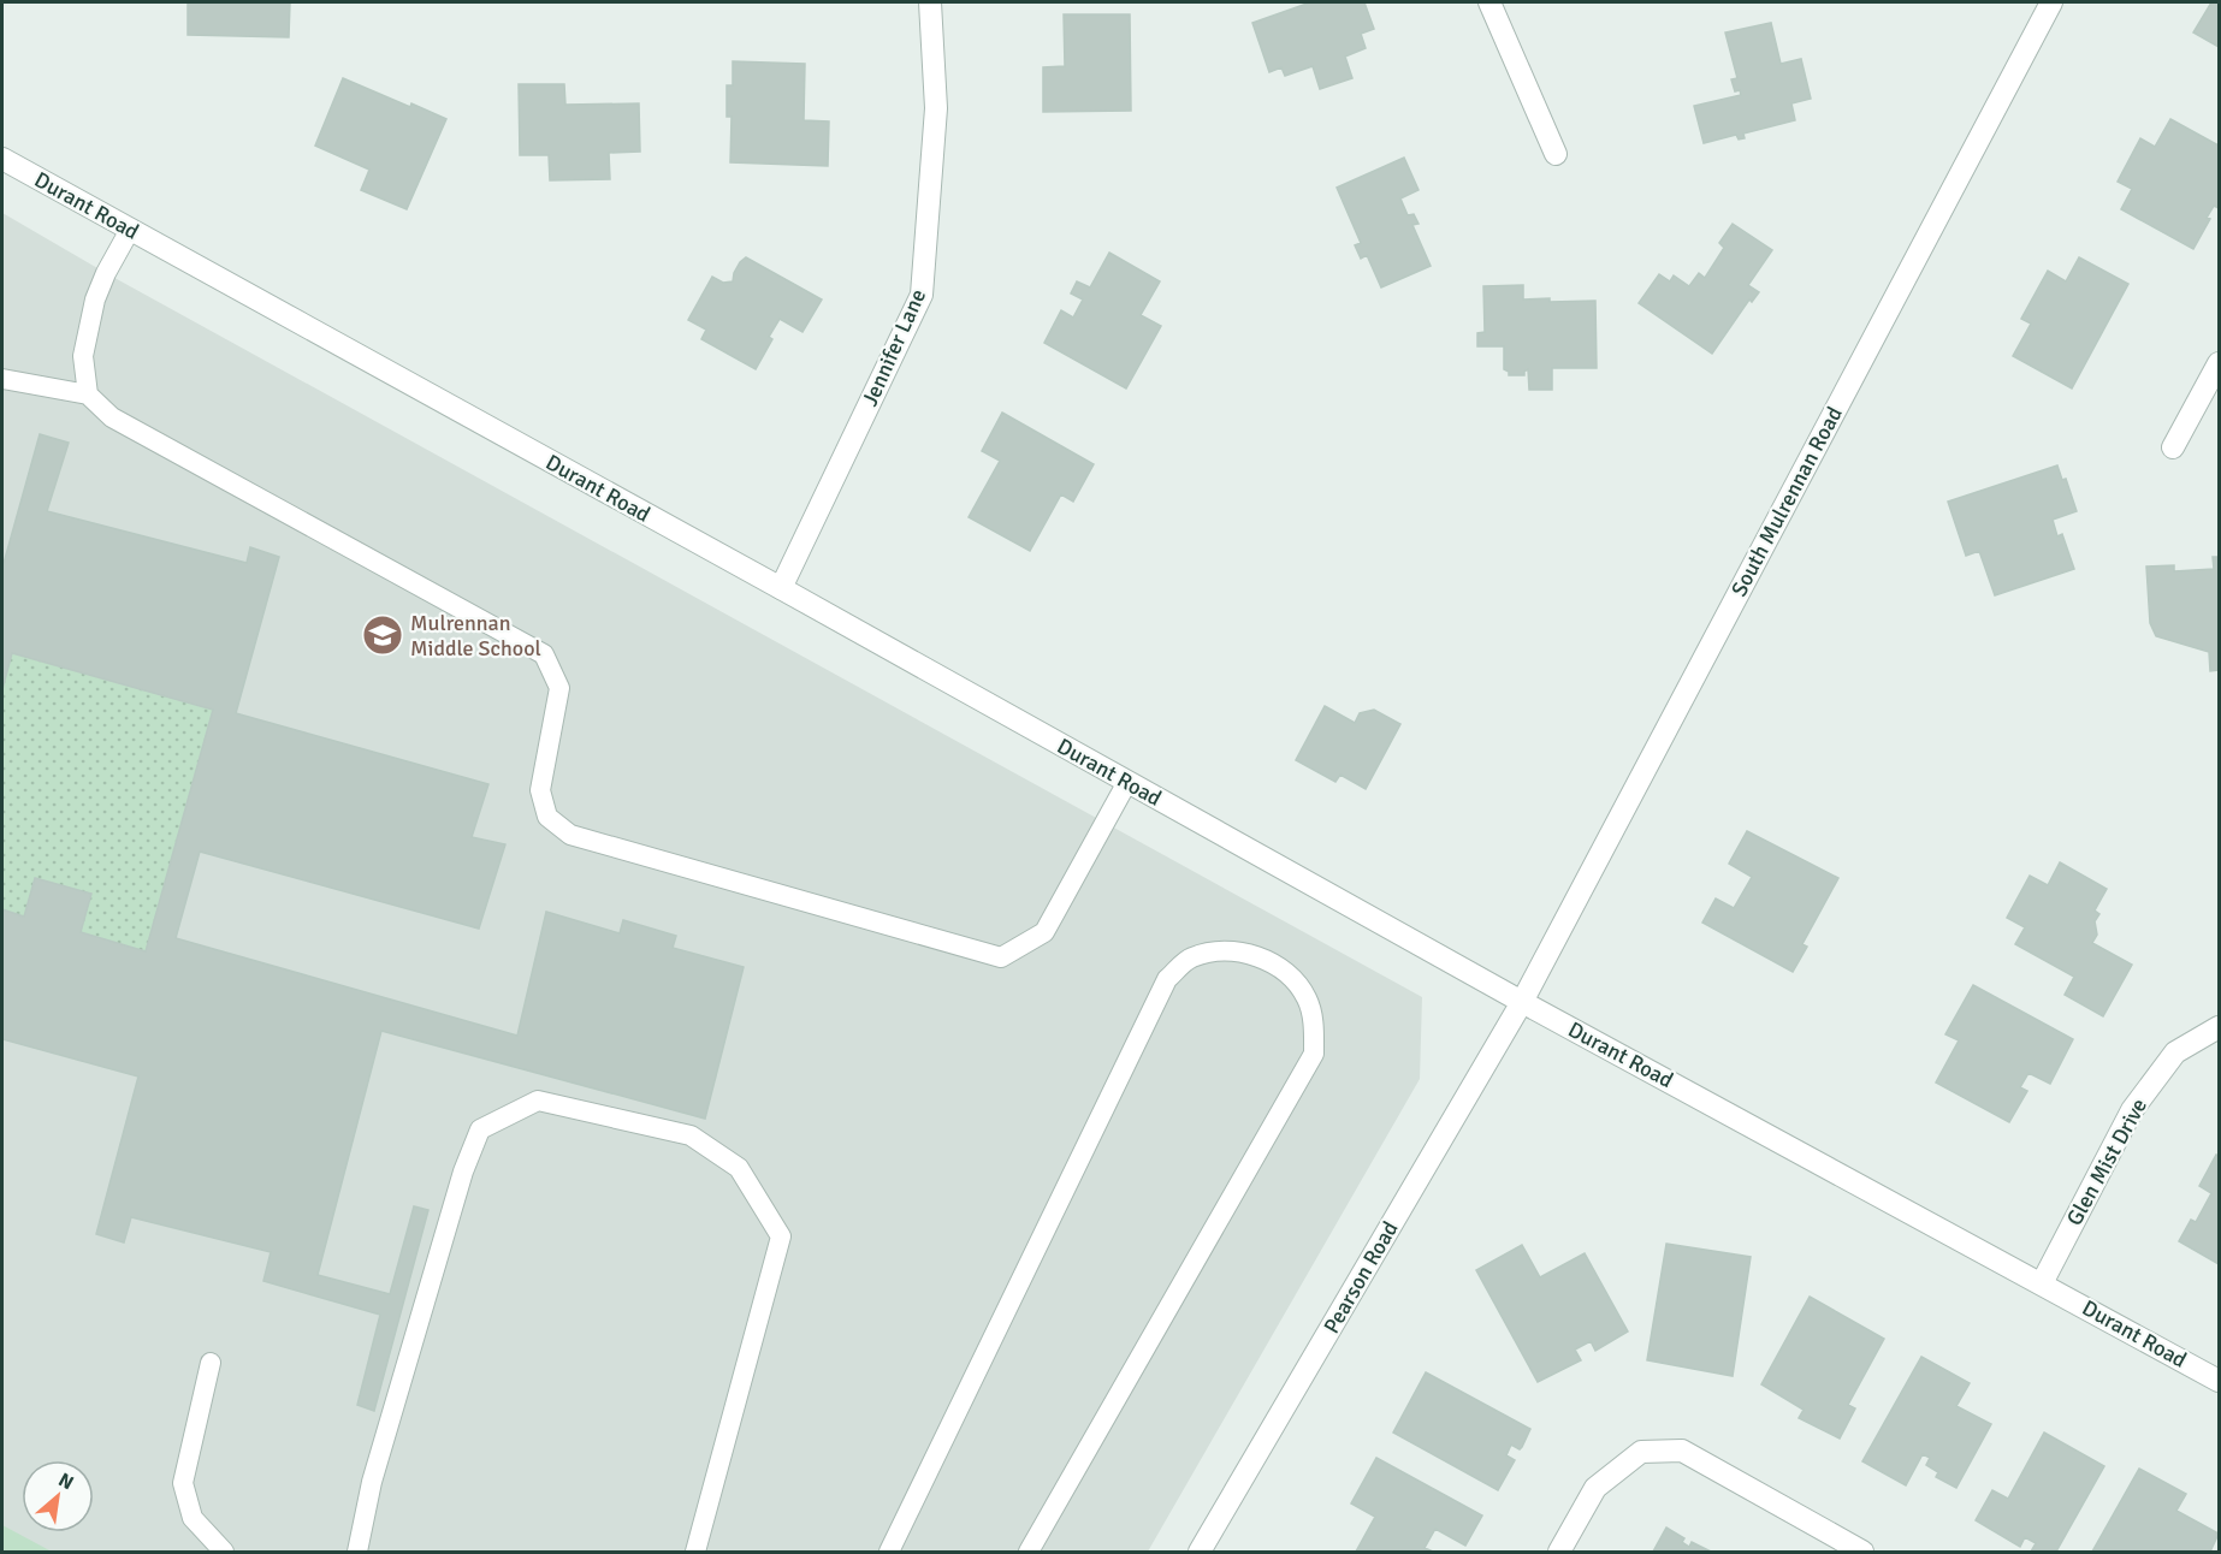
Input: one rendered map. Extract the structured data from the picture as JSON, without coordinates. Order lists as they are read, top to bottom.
{
  "streets": {
    "street": [
      "Durant Road",
      "Jennifer Lane",
      "South Mulrennan Road",
      "Glen Mist Drive",
      "Pearson Road"
    ]
  },
  "crossings": [
    ["Durant Road", "Jennifer Lane"],
    ["Durant Road", "South Mulrennan Road"],
    ["Durant Road", "Glen Mist Drive"],
    ["Durant Road", "Pearson Road"],
    ["South Mulrennan Road", "Pearson Road"]
  ],
  "places": {
    "school or university": ["Mulrennan Middle School"]
  },
  "north": "top right"
}
